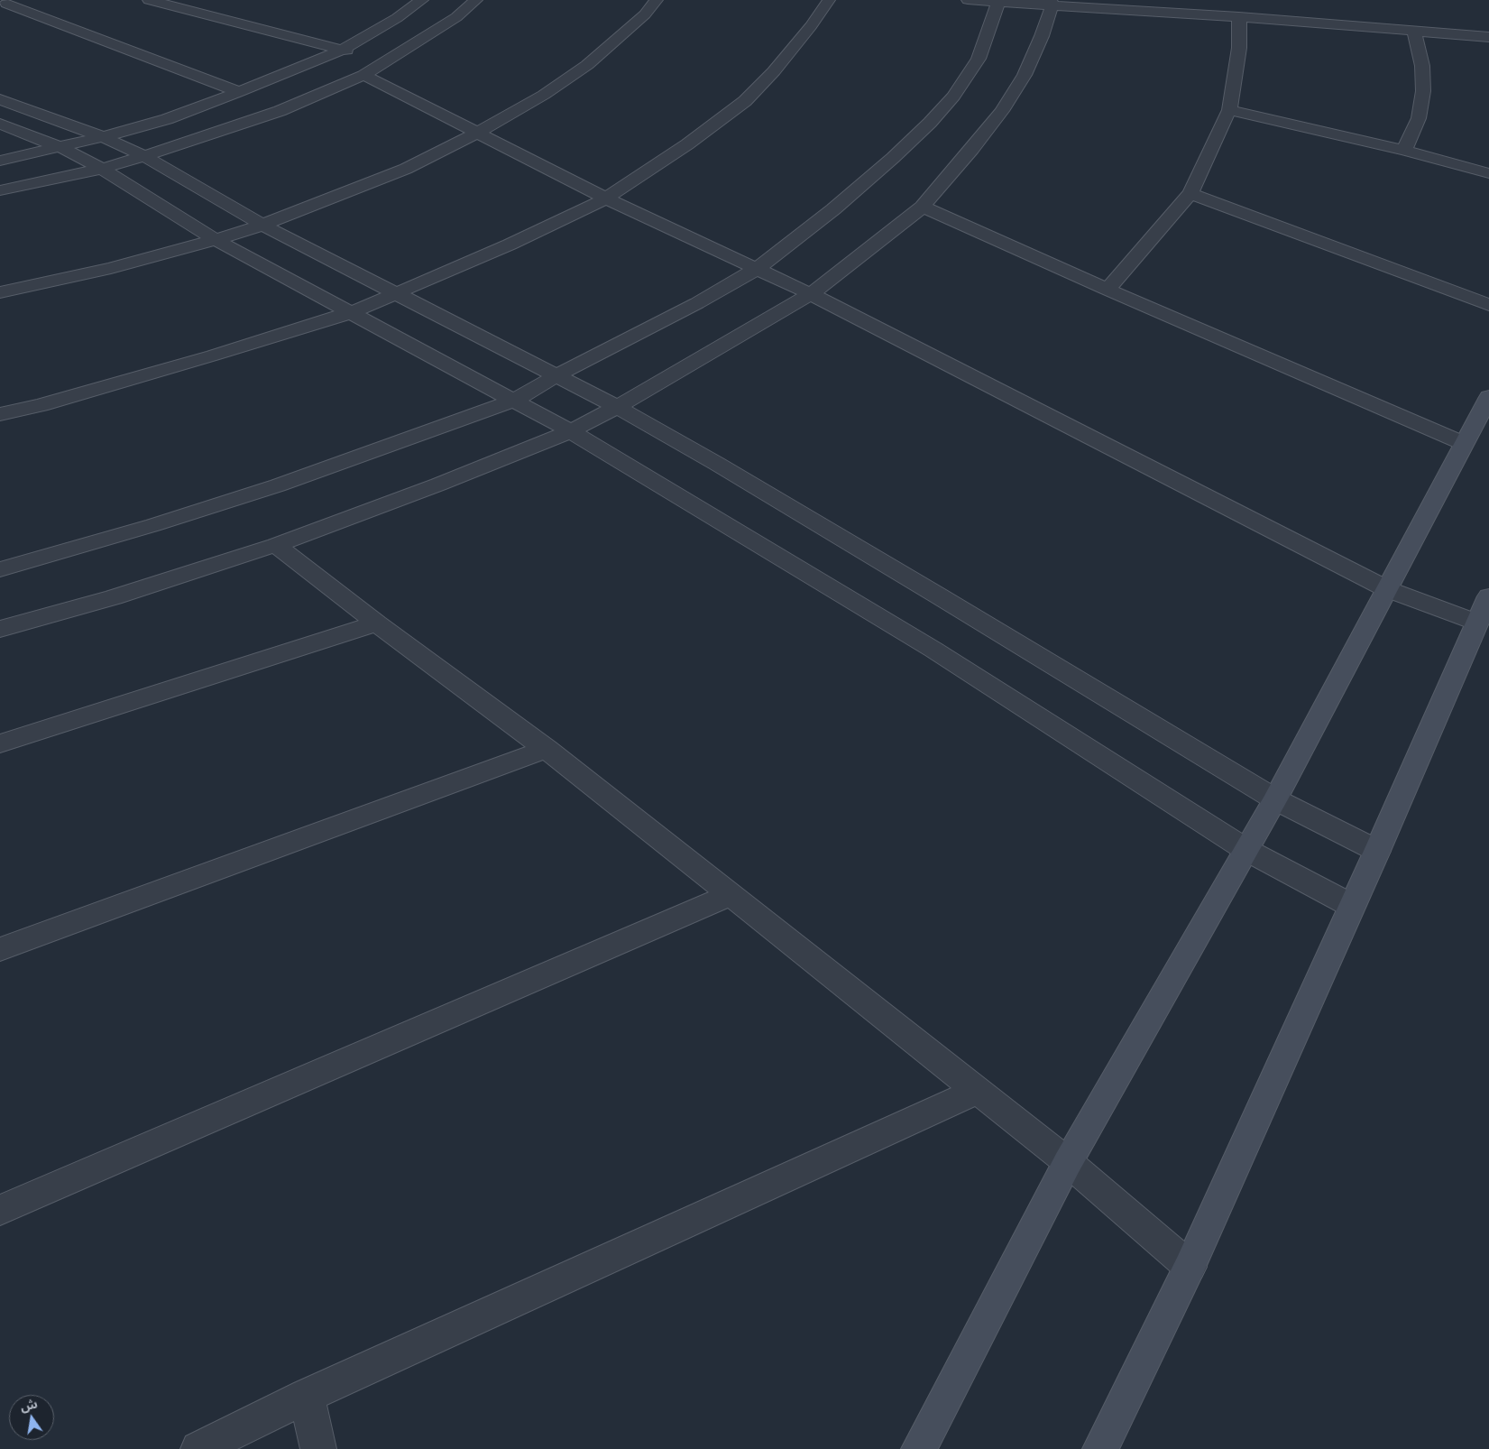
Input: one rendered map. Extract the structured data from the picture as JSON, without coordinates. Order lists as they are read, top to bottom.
{
  "north": "top"
}
